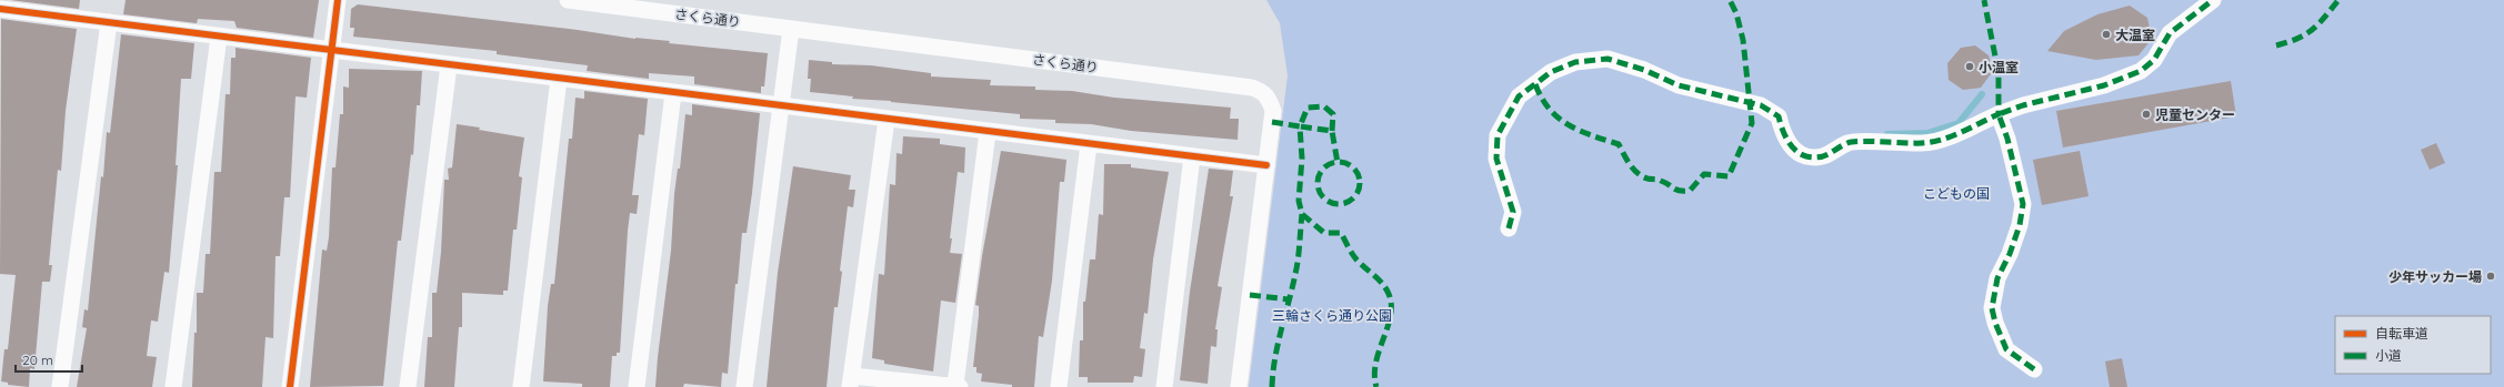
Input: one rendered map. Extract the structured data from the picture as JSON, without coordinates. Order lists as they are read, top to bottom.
{
  "streets": {
    "street": ["さくら通り"]
  },
  "parks": ["こどもの国", "三輪さくら通り公園"],
  "places": [
    "大温室",
    "小温室",
    "児童センター",
    "少年サッカー場"
  ],
  "legend": ["自転車道", "小道"],
  "scale_bar": "20 m"
}
